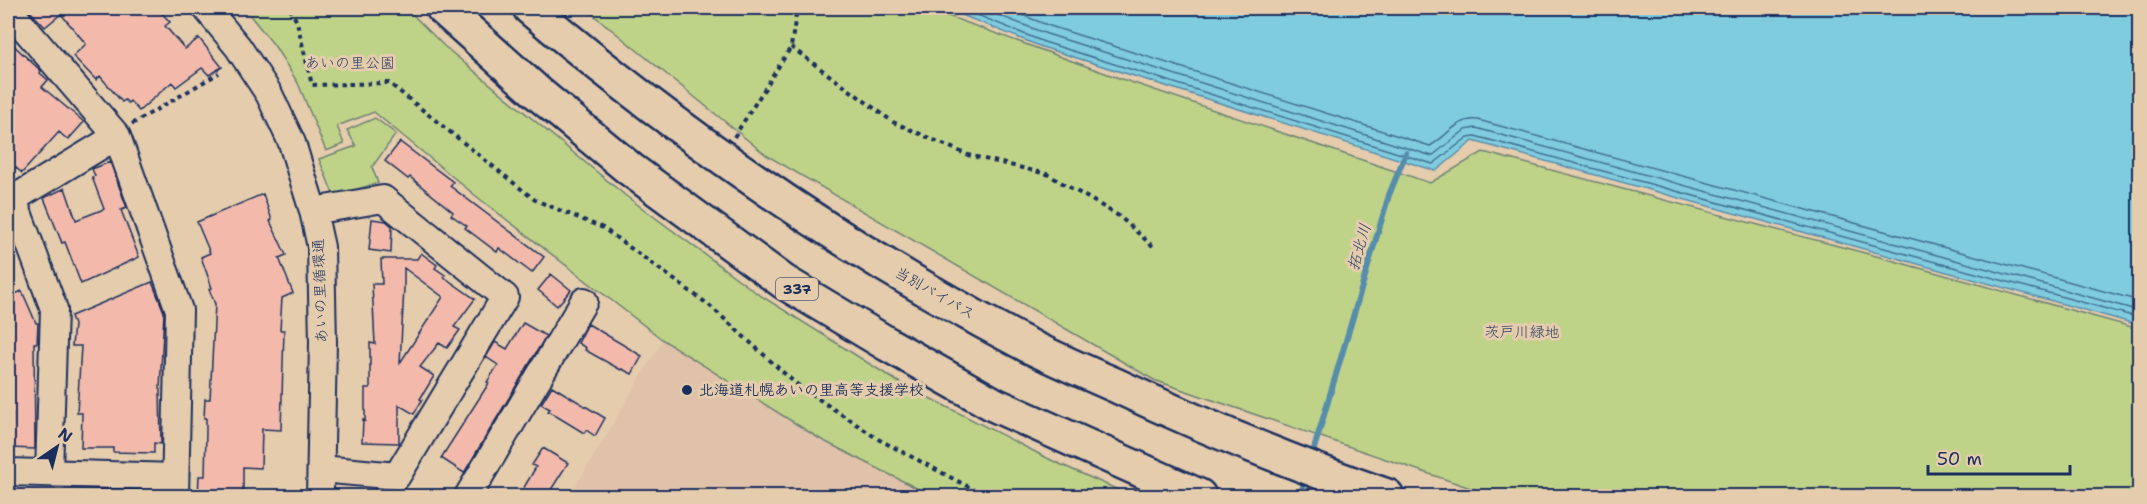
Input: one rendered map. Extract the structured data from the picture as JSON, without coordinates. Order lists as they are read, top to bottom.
{
  "streets": {
    "highway": ["337", "当別バイパス"],
    "street": ["あいの里循環通"]
  },
  "water": ["拓北川"],
  "parks": ["あいの里公園", "茨戸川緑地"],
  "places": ["北海道札幌あいの里高等支援学校"],
  "scale_bar": "50 m",
  "north": "top right"
}
